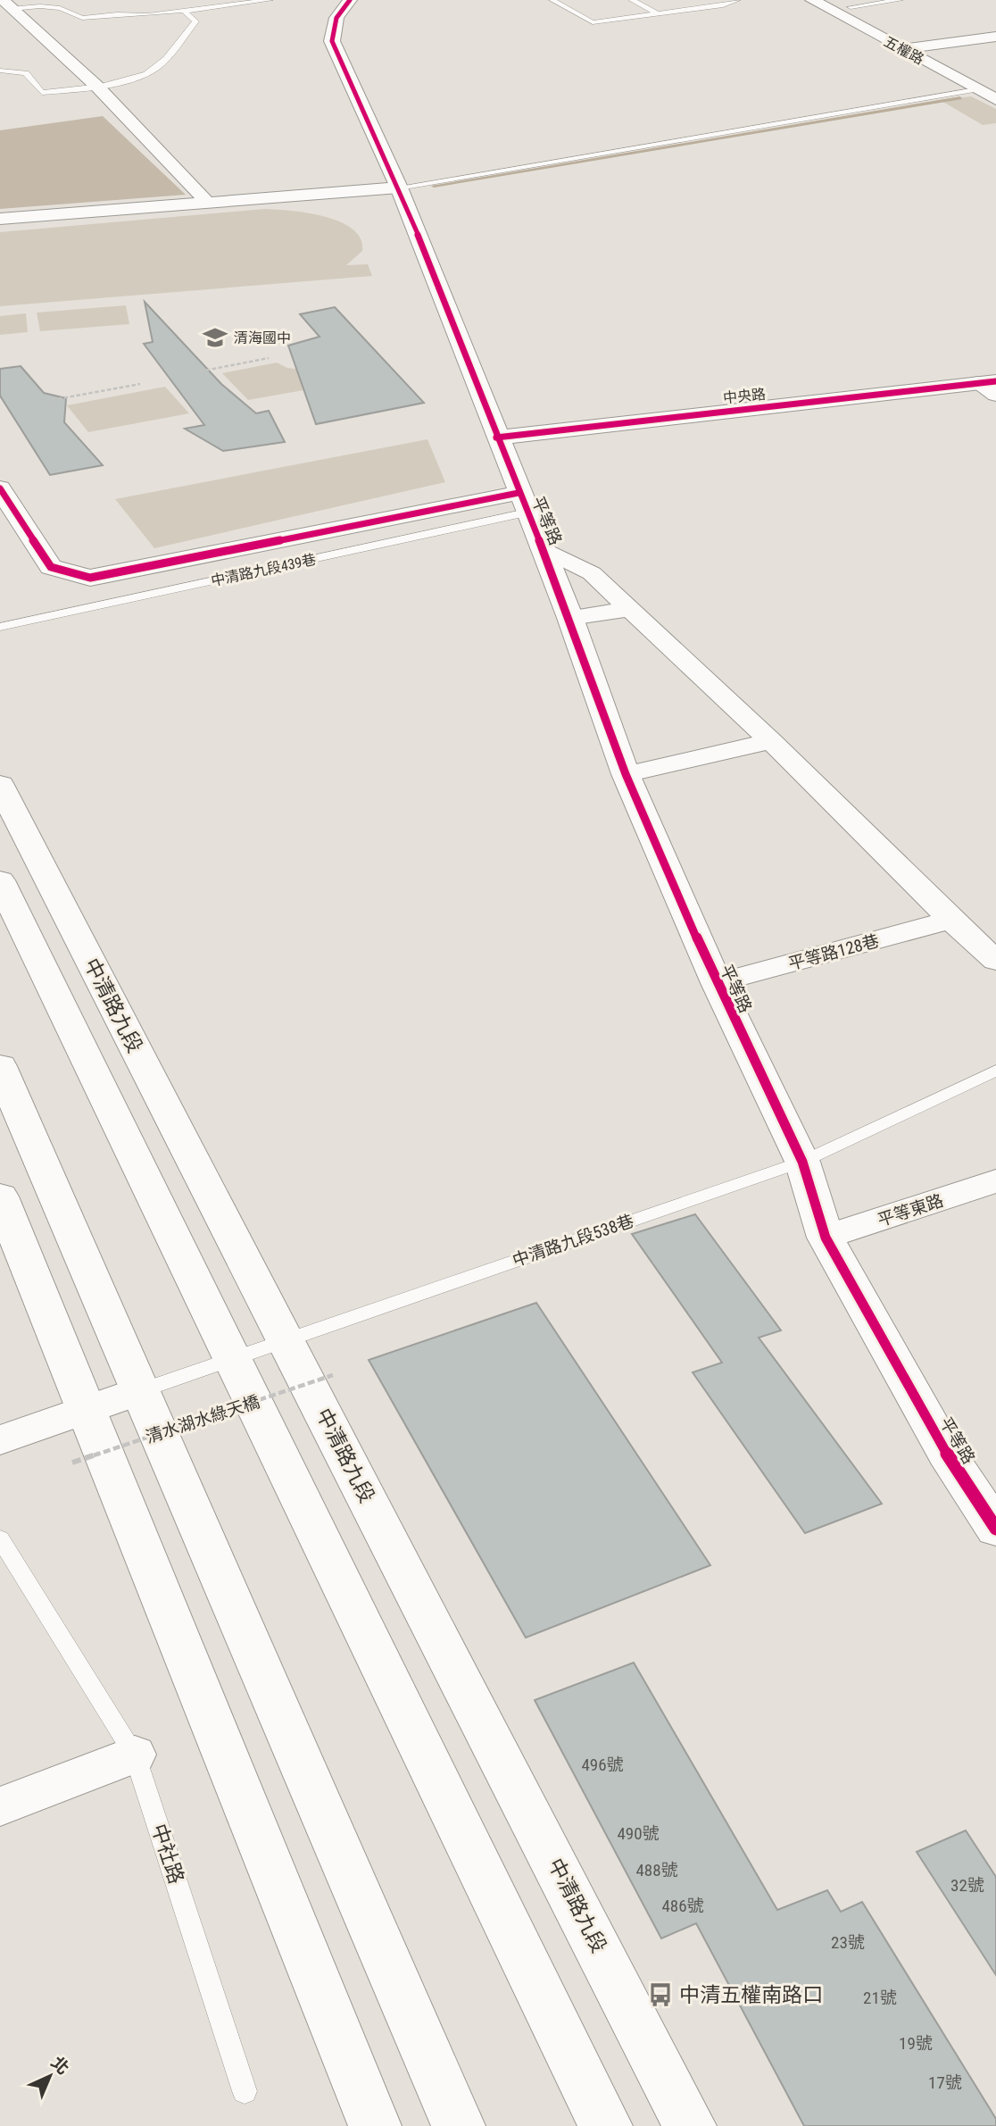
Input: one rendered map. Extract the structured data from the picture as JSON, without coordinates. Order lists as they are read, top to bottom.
{
  "streets": {
    "street": [
      "五權路",
      "中央路",
      "平等路",
      "平等路128巷",
      "中清路九段",
      "平等東路"
    ],
    "lane": ["中清路九段439巷", "中清路九段538巷", "中社路"],
    "path": ["清水湖水綠天橋"]
  },
  "crossings": [
    ["中央路", "平等路"],
    ["平等路", "中清路九段439巷"],
    ["平等路", "平等路128巷"],
    ["平等路", "平等東路"],
    ["平等路", "中清路九段538巷"],
    ["中清路九段", "中清路九段538巷"]
  ],
  "places": {
    "school or university": ["清海國中"],
    "bus stop": ["中清五權南路口"]
  },
  "house_numbers": [
    "496號",
    "490號",
    "488號",
    "32號",
    "486號",
    "23號",
    "21號",
    "19號",
    "17號"
  ],
  "north": "top right"
}
